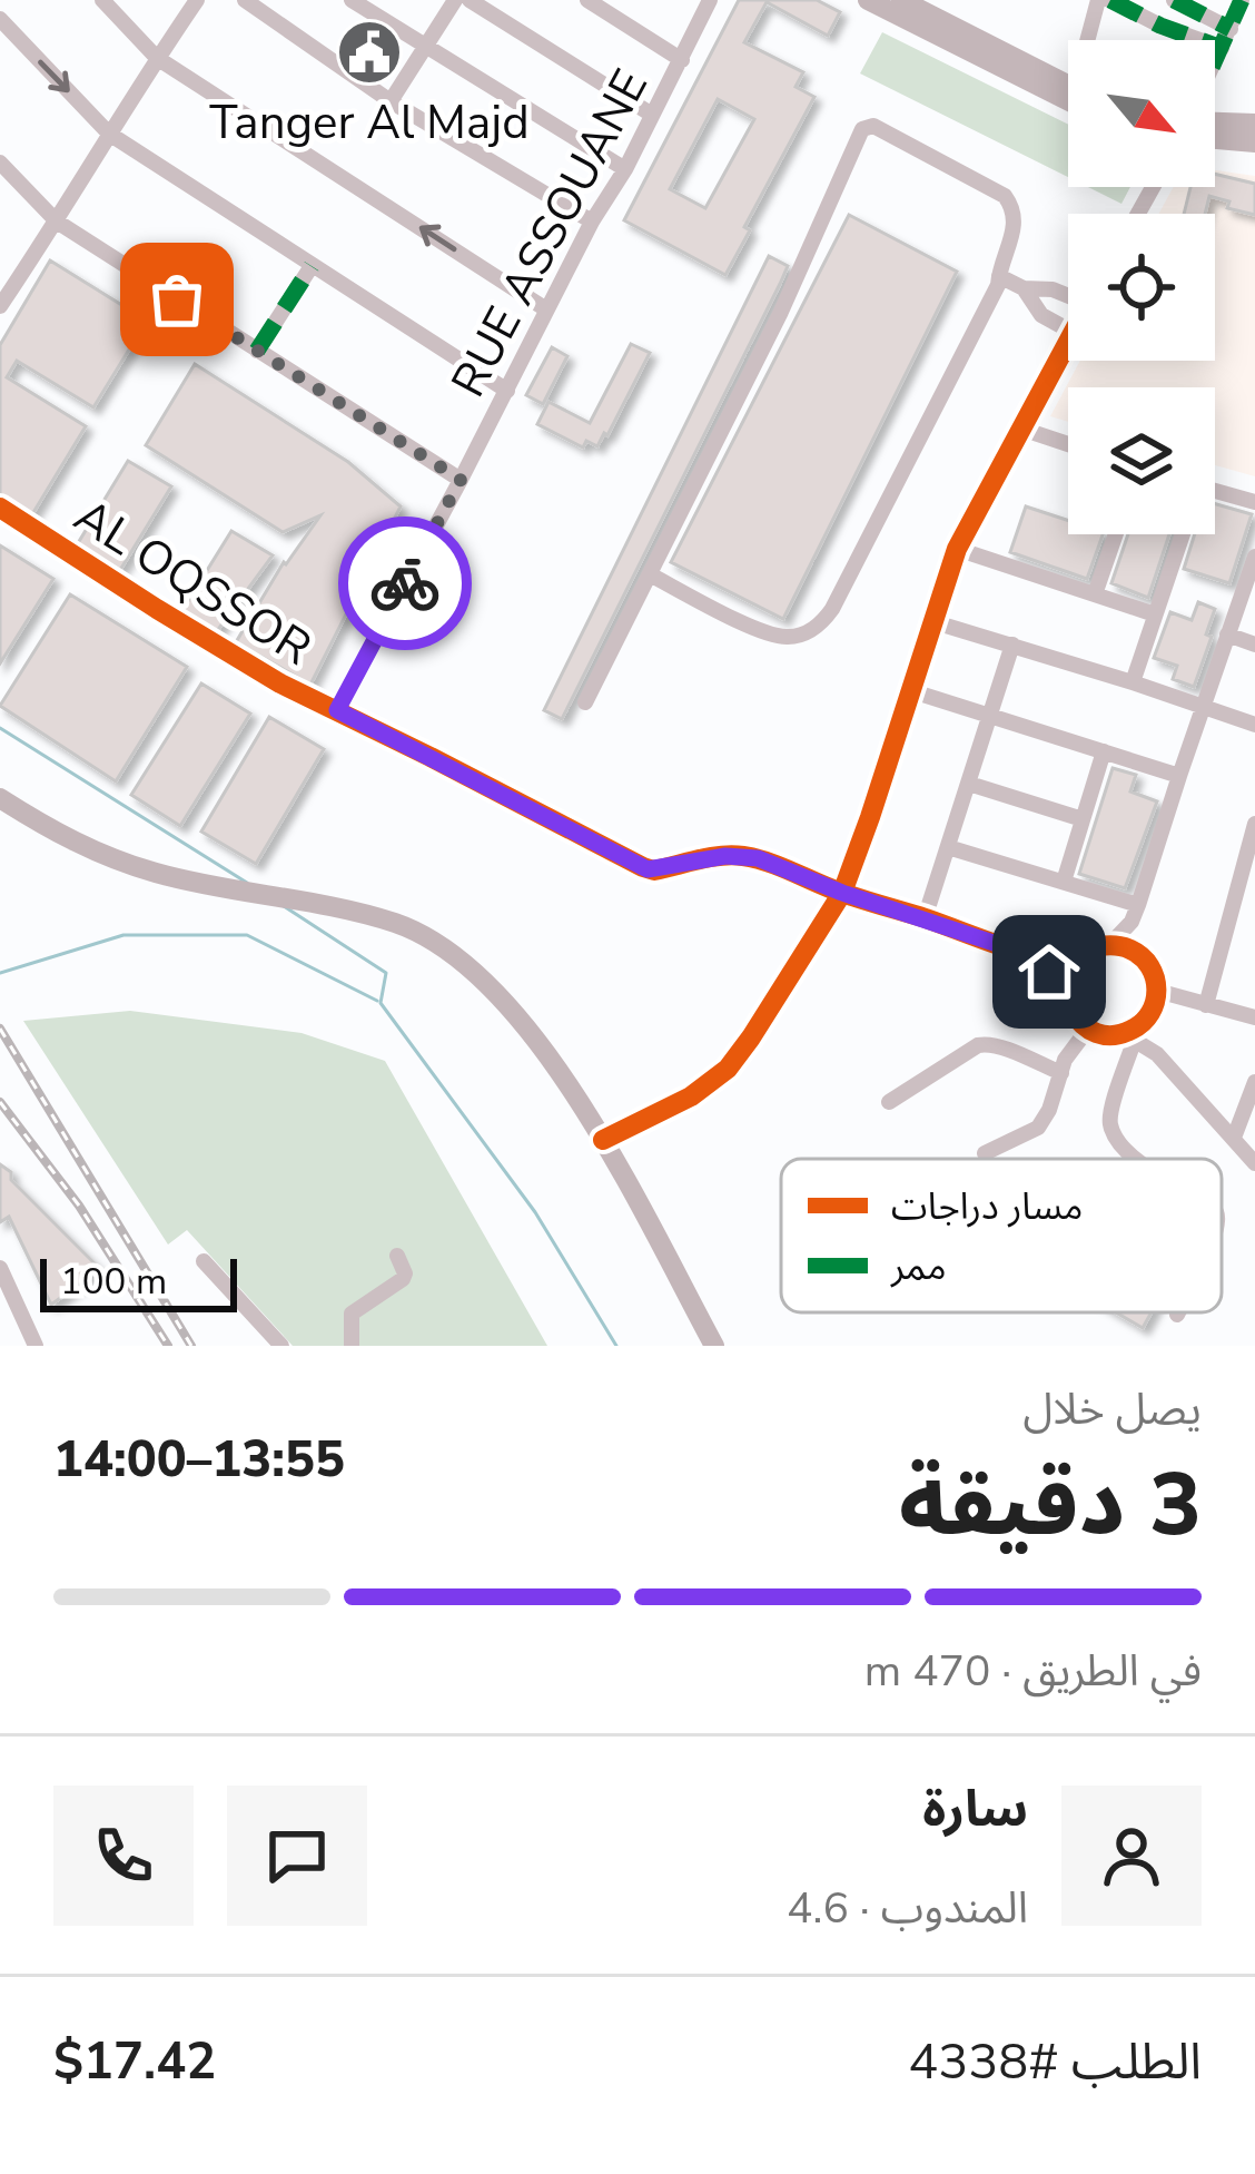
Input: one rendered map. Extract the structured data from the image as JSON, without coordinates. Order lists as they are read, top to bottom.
{
  "streets": {
    "street": ["RUE ASSOUANE", "AL OQSSOR"]
  },
  "crossings": [
    ["RUE ASSOUANE", "AL OQSSOR"]
  ],
  "places": {
    "public building": ["Tanger Al Majd"]
  },
  "legend": ["مسار دراجات", "ممر"],
  "scale_bar": "100 m",
  "north": "bottom right",
  "page": {
    "scale": "100 m",
    "heading": ["3 دقيقة", "يصل خلال", "13:55–14:00"],
    "panel": [
      "سارة",
      "المندوب · 4.6",
      "الطلب #4338",
      "$17.42"
    ],
    "bar": "في الطريق · 470 m"
  }
}
